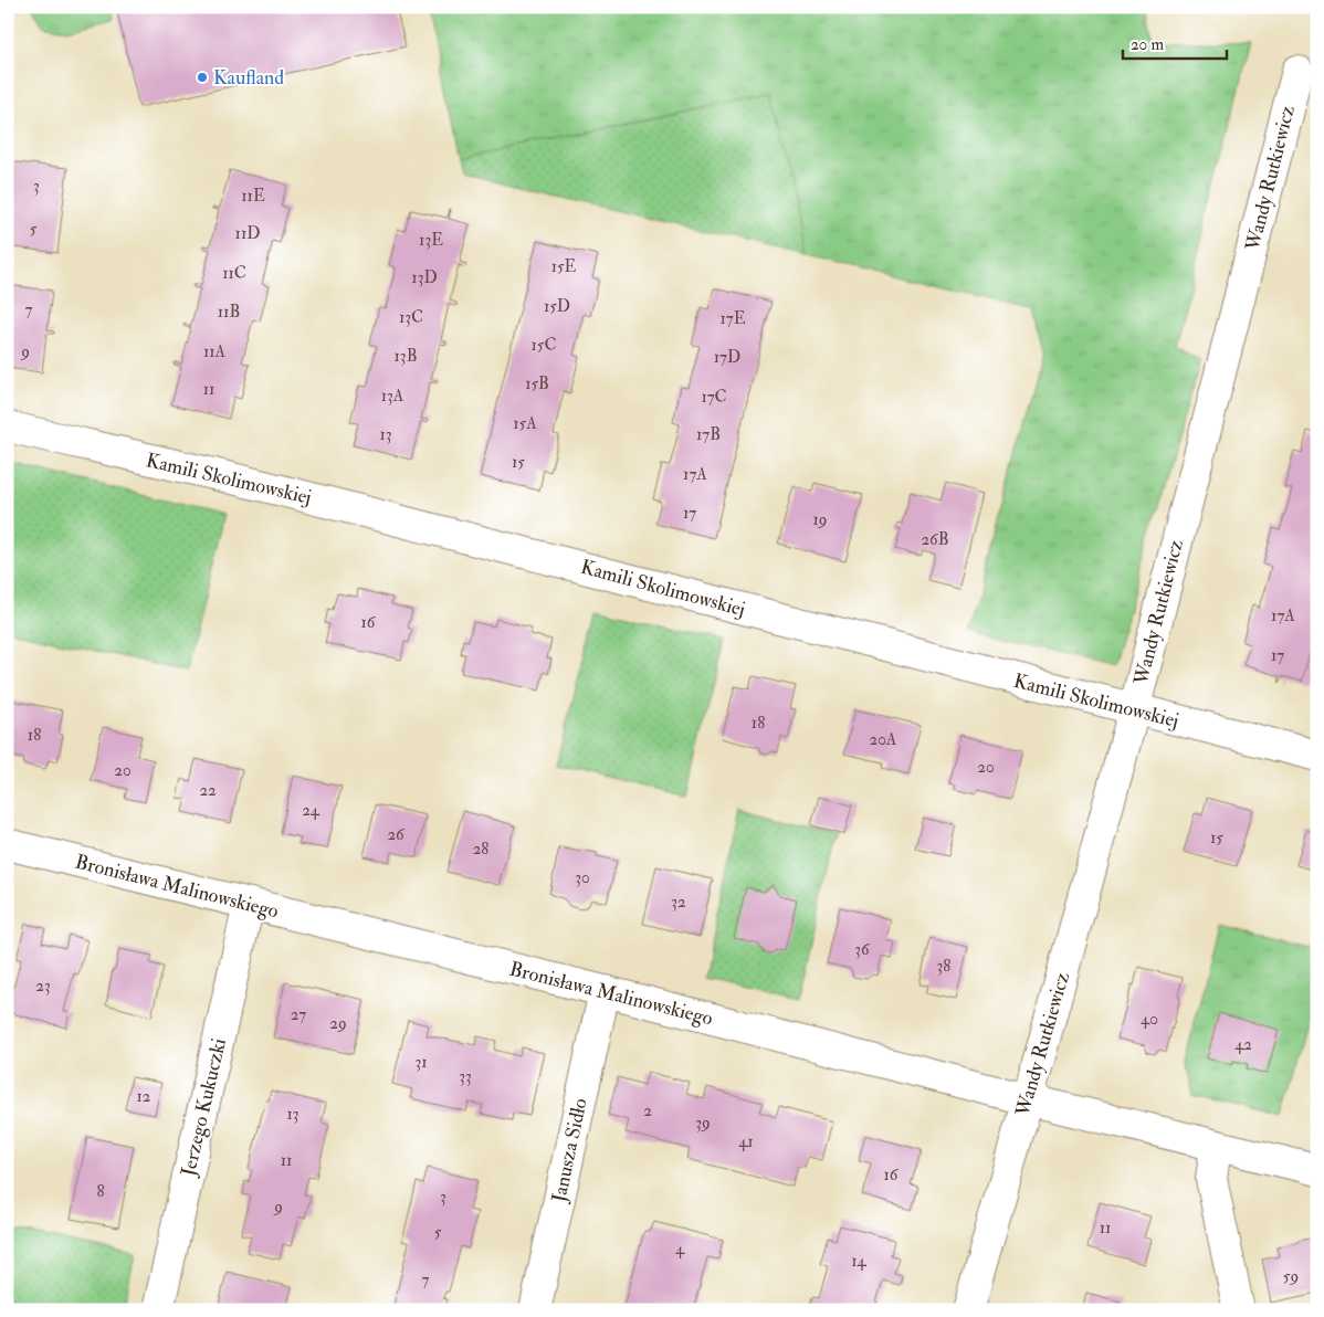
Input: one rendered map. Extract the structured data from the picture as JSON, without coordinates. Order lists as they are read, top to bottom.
{
  "streets": {
    "street": [
      "Wandy Rutkiewicz",
      "Kamili Skolimowskiej",
      "Bronisława Malinowskiego",
      "Jerzego Kukuczki",
      "Janusza Sidło"
    ]
  },
  "crossings": [
    ["Wandy Rutkiewicz", "Kamili Skolimowskiej"],
    ["Wandy Rutkiewicz", "Bronisława Malinowskiego"],
    ["Bronisława Malinowskiego", "Jerzego Kukuczki"],
    ["Bronisława Malinowskiego", "Janusza Sidło"]
  ],
  "places": ["Kaufland"],
  "house_numbers": [
    "3",
    "11E",
    "5",
    "11D",
    "13E",
    "15E",
    "11C",
    "13D",
    "15D",
    "7",
    "11B",
    "13C",
    "17E",
    "15C",
    "9",
    "11A",
    "13B",
    "17D",
    "15B",
    "11",
    "13A",
    "17C",
    "15A",
    "13",
    "17B",
    "15",
    "17A",
    "17",
    "19",
    "26B",
    "17A",
    "16",
    "17",
    "18",
    "18",
    "20A",
    "20",
    "20",
    "22",
    "24",
    "26",
    "15",
    "28",
    "30",
    "32",
    "36",
    "38",
    "23",
    "27",
    "40",
    "29",
    "42",
    "31",
    "33",
    "12",
    "2",
    "13",
    "39",
    "41",
    "11",
    "16",
    "8",
    "3",
    "9",
    "11",
    "5",
    "4",
    "14",
    "59",
    "7"
  ],
  "scale_bar": "20 m"
}
